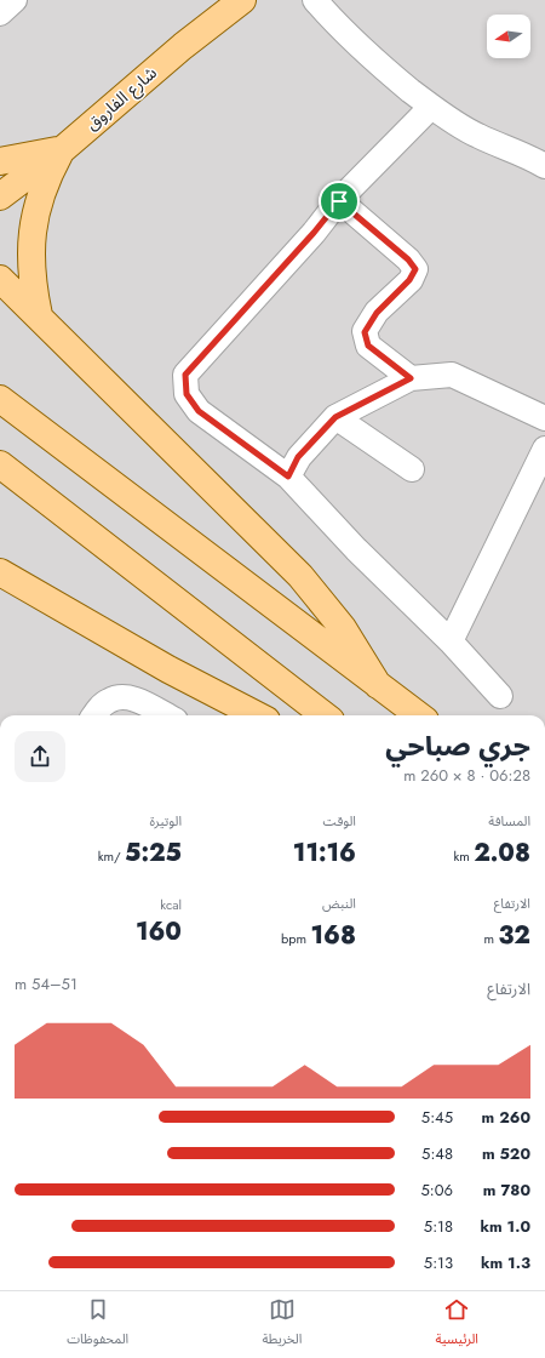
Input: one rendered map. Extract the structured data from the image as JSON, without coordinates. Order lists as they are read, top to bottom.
{
  "streets": {
    "main road": ["شارع الفاروق"]
  },
  "north": "left",
  "page": {
    "heading": ["جري صباحي", "06:28 · 8 × 260 m"],
    "stats": [
      ["المسافة", "2.08 km"],
      ["الوقت", "11:16"],
      ["الوتيرة", "5:25 /km"],
      ["الارتفاع", "32 m"],
      ["النبض", "168 bpm"],
      ["kcal", "160"]
    ],
    "chart": ["الارتفاع", "51–54 m"],
    "list": [
      {
        "name": "260 m",
        "note": "5:45"
      },
      {
        "name": "520 m",
        "note": "5:48"
      },
      {
        "name": "780 m",
        "note": "5:06"
      },
      {
        "name": "1.0 km",
        "note": "5:18"
      },
      {
        "name": "1.3 km",
        "note": "5:13"
      }
    ],
    "tabs": ["الرئيسية", "الخريطة", "المحفوظات"]
  }
}
